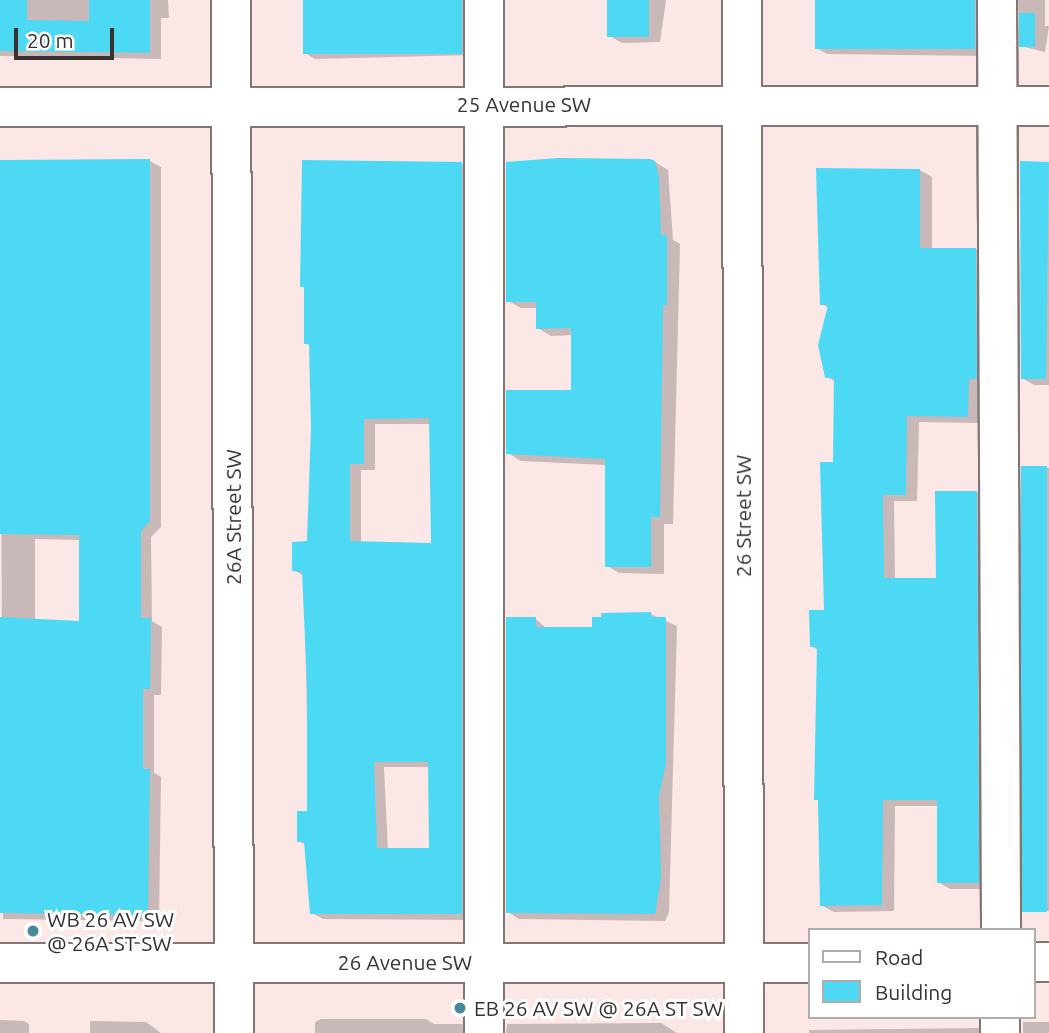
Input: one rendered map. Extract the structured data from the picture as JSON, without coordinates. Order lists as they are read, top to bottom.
{
  "streets": {
    "street": [
      "25 Avenue SW",
      "26 Street SW",
      "26A Street SW",
      "26 Avenue SW"
    ]
  },
  "crossings": [
    ["25 Avenue SW", "26 Street SW"],
    ["25 Avenue SW", "26A Street SW"],
    ["26 Street SW", "26 Avenue SW"],
    ["26A Street SW", "26 Avenue SW"]
  ],
  "places": ["WB 26 AV SW @ 26A ST SW", "EB 26 AV SW @ 26A ST SW"],
  "legend": ["Road", "Building"],
  "scale_bar": "20 m"
}
